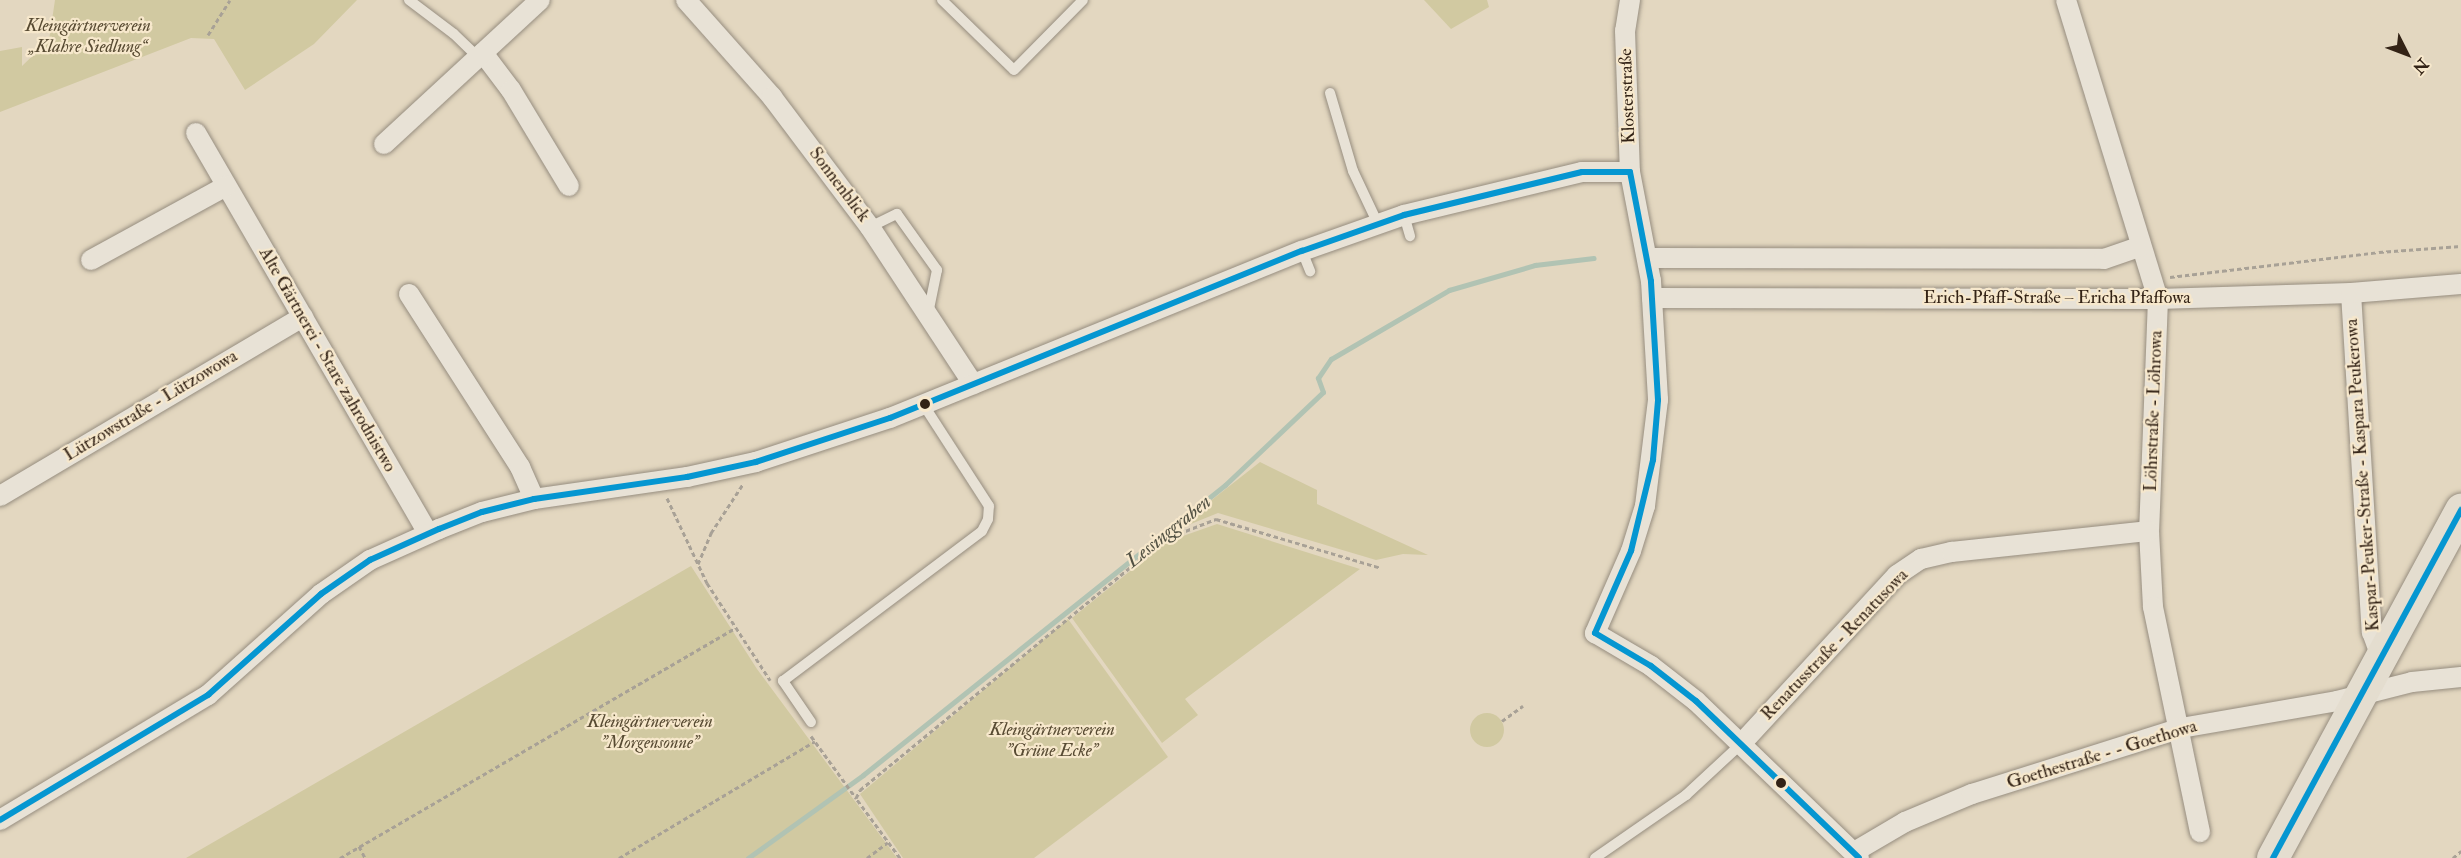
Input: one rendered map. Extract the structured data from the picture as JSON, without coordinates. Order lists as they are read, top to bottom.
{
  "streets": {
    "street": [
      "Klosterstraße",
      "Sonnenblick",
      "Erich-Pfaff-Straße – Ericha Pfaffowa",
      "Alte Gärtnerei - Stare zahrodnistwo",
      "Lützowstraße - Lützowowa",
      "Löhrstraße - Löhrowa",
      "Kaspar-Peuker-Straße - Kaspara Peukerowa",
      "Renatusstraße - Renatusowa",
      "Goethestraße - - Goethowa"
    ]
  },
  "crossings": [
    ["Klosterstraße", "Erich-Pfaff-Straße – Ericha Pfaffowa"],
    ["Klosterstraße", "Renatusstraße - Renatusowa"],
    ["Erich-Pfaff-Straße – Ericha Pfaffowa", "Löhrstraße - Löhrowa"],
    ["Erich-Pfaff-Straße – Ericha Pfaffowa", "Kaspar-Peuker-Straße - Kaspara Peukerowa"],
    ["Alte Gärtnerei - Stare zahrodnistwo", "Lützowstraße - Lützowowa"],
    ["Löhrstraße - Löhrowa", "Renatusstraße - Renatusowa"],
    ["Löhrstraße - Löhrowa", "Goethestraße - - Goethowa"]
  ],
  "water": ["Lessinggraben"],
  "parks": ["Kleingärtnerverein „Klahre Siedlung“", "Kleingärtnerverein \"Morgensonne\"", "Kleingärtnerverein \"Grüne Ecke\""],
  "north": "bottom right"
}
